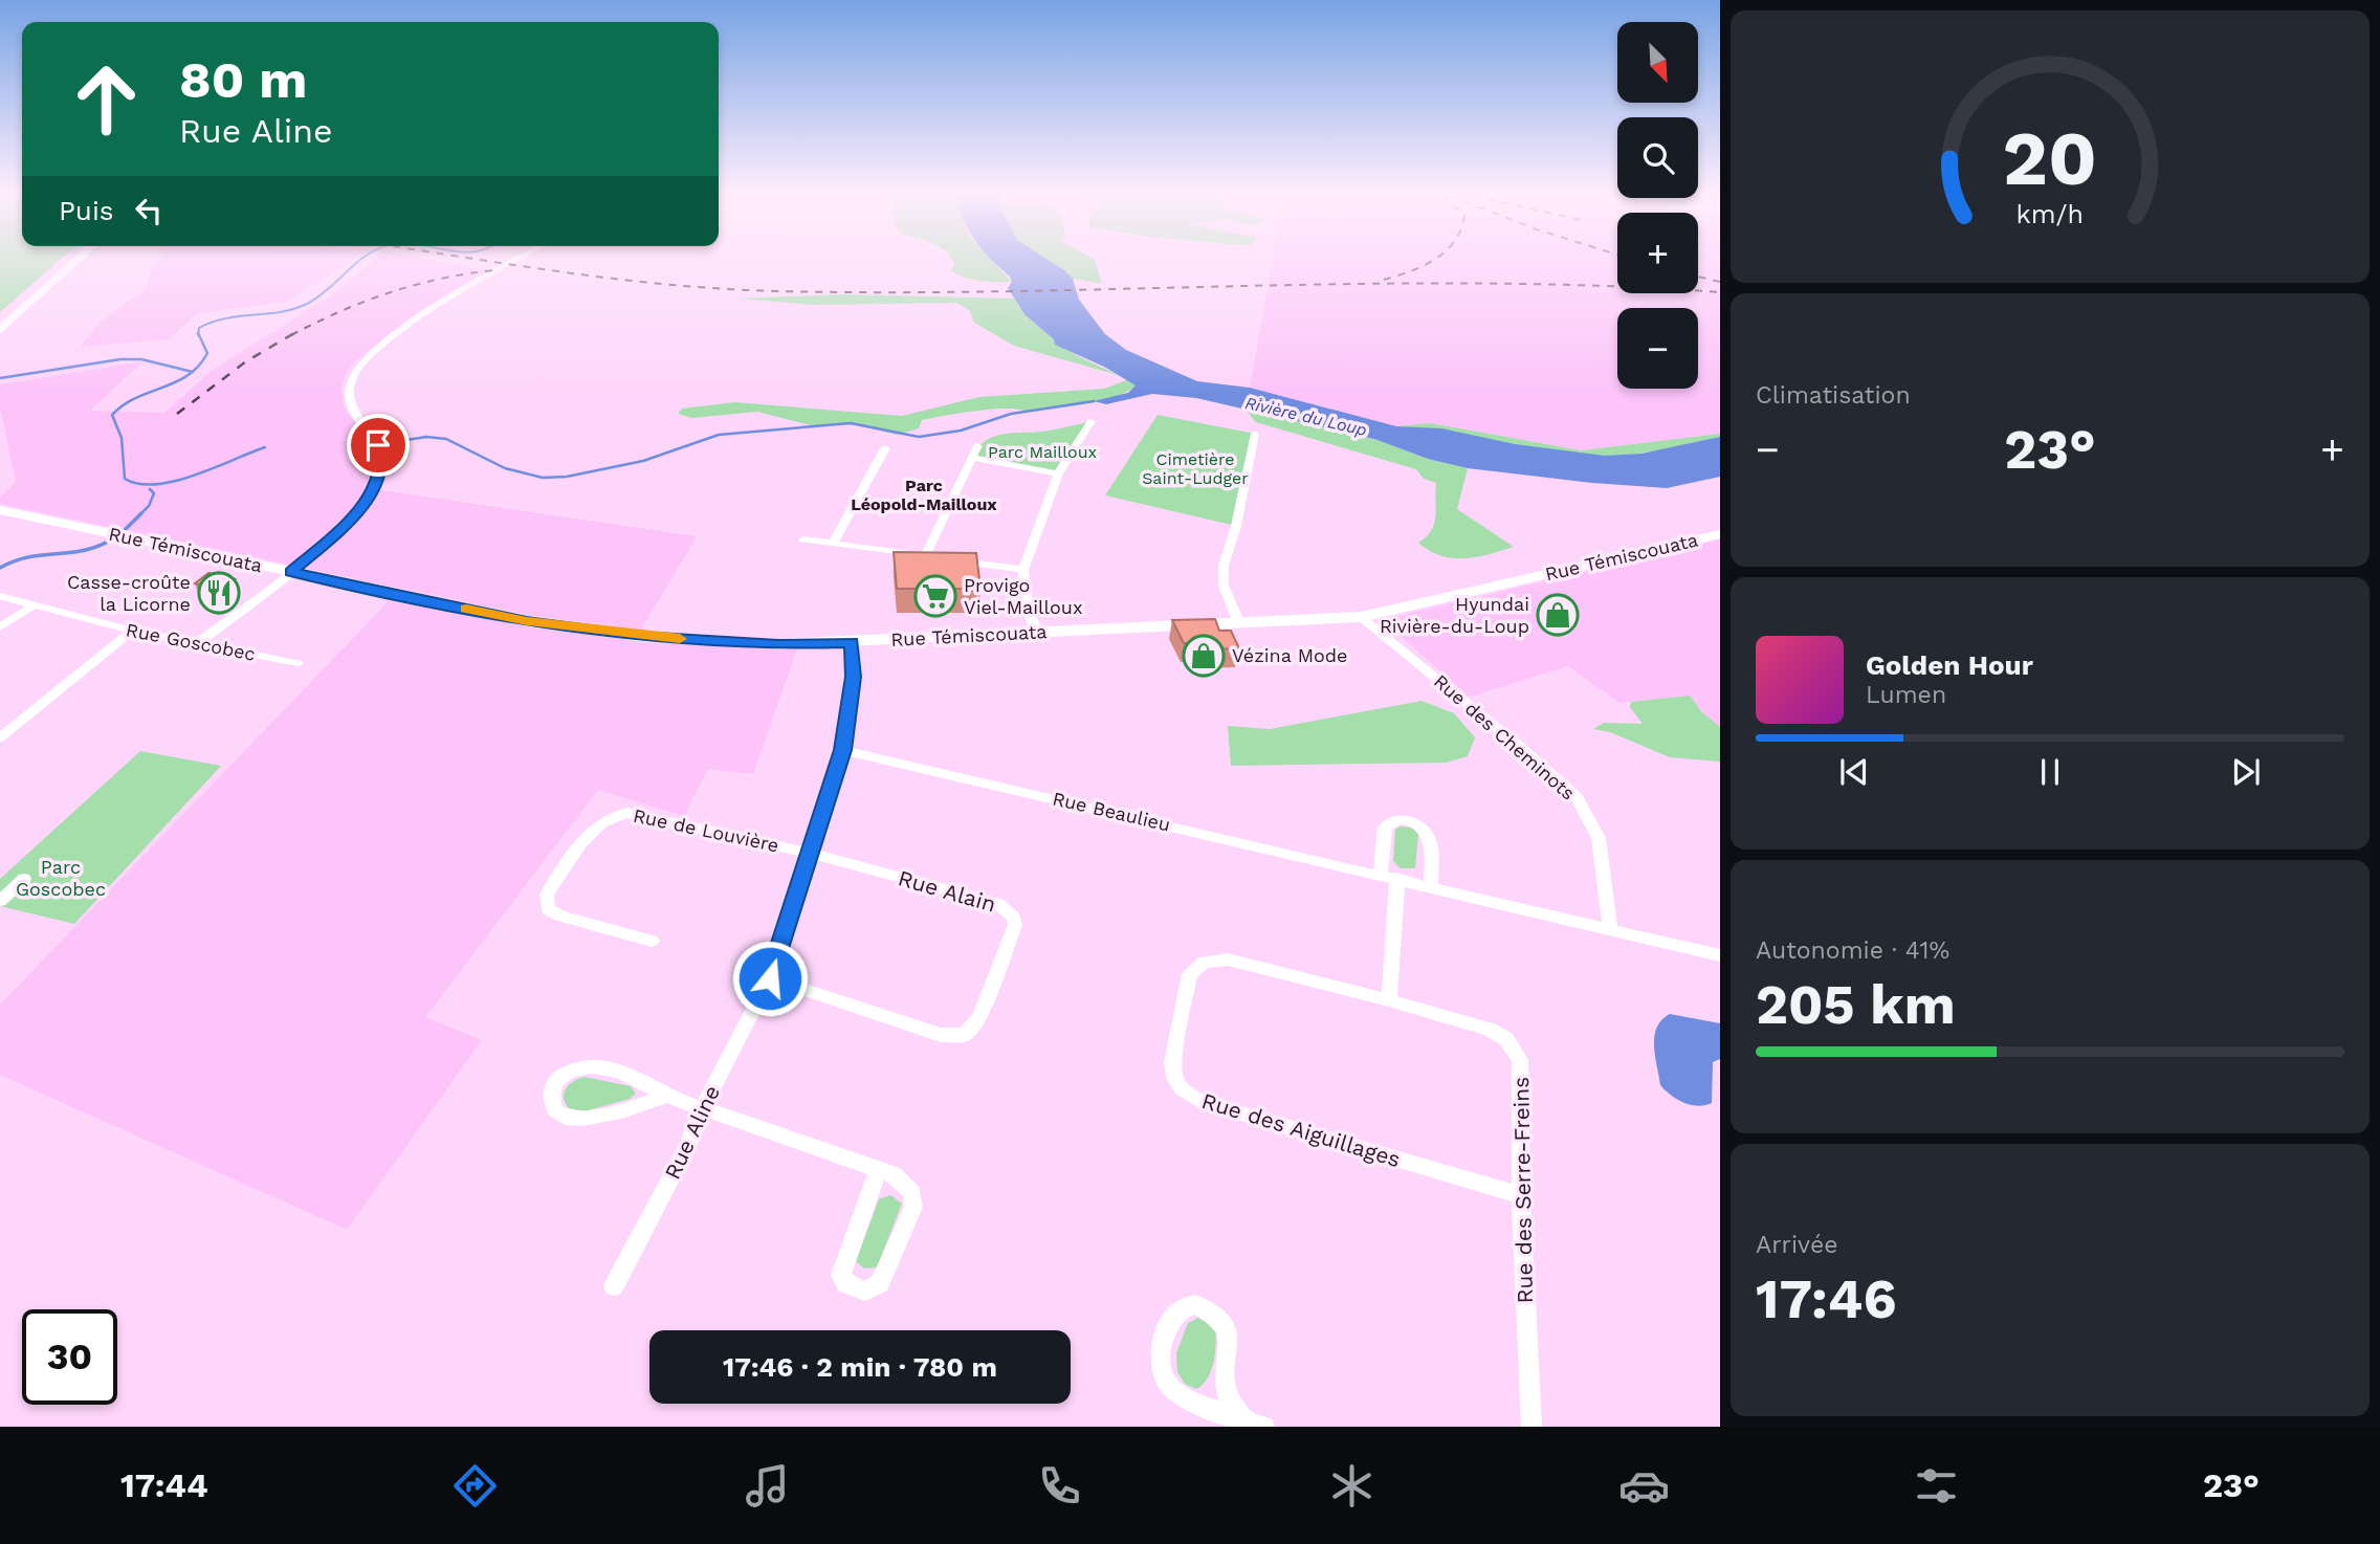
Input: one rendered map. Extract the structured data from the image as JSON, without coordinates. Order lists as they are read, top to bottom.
{
  "streets": {
    "main road": ["Rue Témiscouata"],
    "street": [
      "Rue Goscobec",
      "Rue des Cheminots",
      "Rue Beaulieu",
      "Rue de Louvière",
      "Rue Alain",
      "Rue des Aiguillages",
      "Rue Aline",
      "Rue des Serre-Freins"
    ]
  },
  "crossings": [
    ["Rue Témiscouata", "Rue des Cheminots"],
    ["Rue des Cheminots", "Rue Beaulieu"],
    ["Rue de Louvière", "Rue Alain"],
    ["Rue Alain", "Rue Aline"],
    ["Rue des Aiguillages", "Rue des Serre-Freins"]
  ],
  "districts": ["Parc Léopold-Mailloux"],
  "water": ["Rivière du Loup"],
  "parks": ["Parc Mailloux", "Cimetière Saint-Ludger", "Parc Goscobec"],
  "places": {
    "restaurant": ["Casse-croûte la Licorne"],
    "supermarket": ["Provigo Viel-Mailloux"],
    "shop": ["Hyundai Rivière-du-Loup", "Vézina Mode"]
  },
  "north": "bottom right",
  "page": {
    "map_buttons": ["+", "−"],
    "turn": ["80 m", "Rue Aline"],
    "then": "Puis",
    "tile": [
      "Climatisation",
      ["Autonomie · 41%", "205 km"],
      ["Arrivée", "17:46"]
    ],
    "heat": ["−", "23°", "+"],
    "song": ["Golden Hour", "Lumen"],
    "limit": "30",
    "trip": "17:46 · 2 min · 780 m",
    "tabs": ["17:44", "23°"],
    "gauge": ["20", "km/h"]
  }
}
